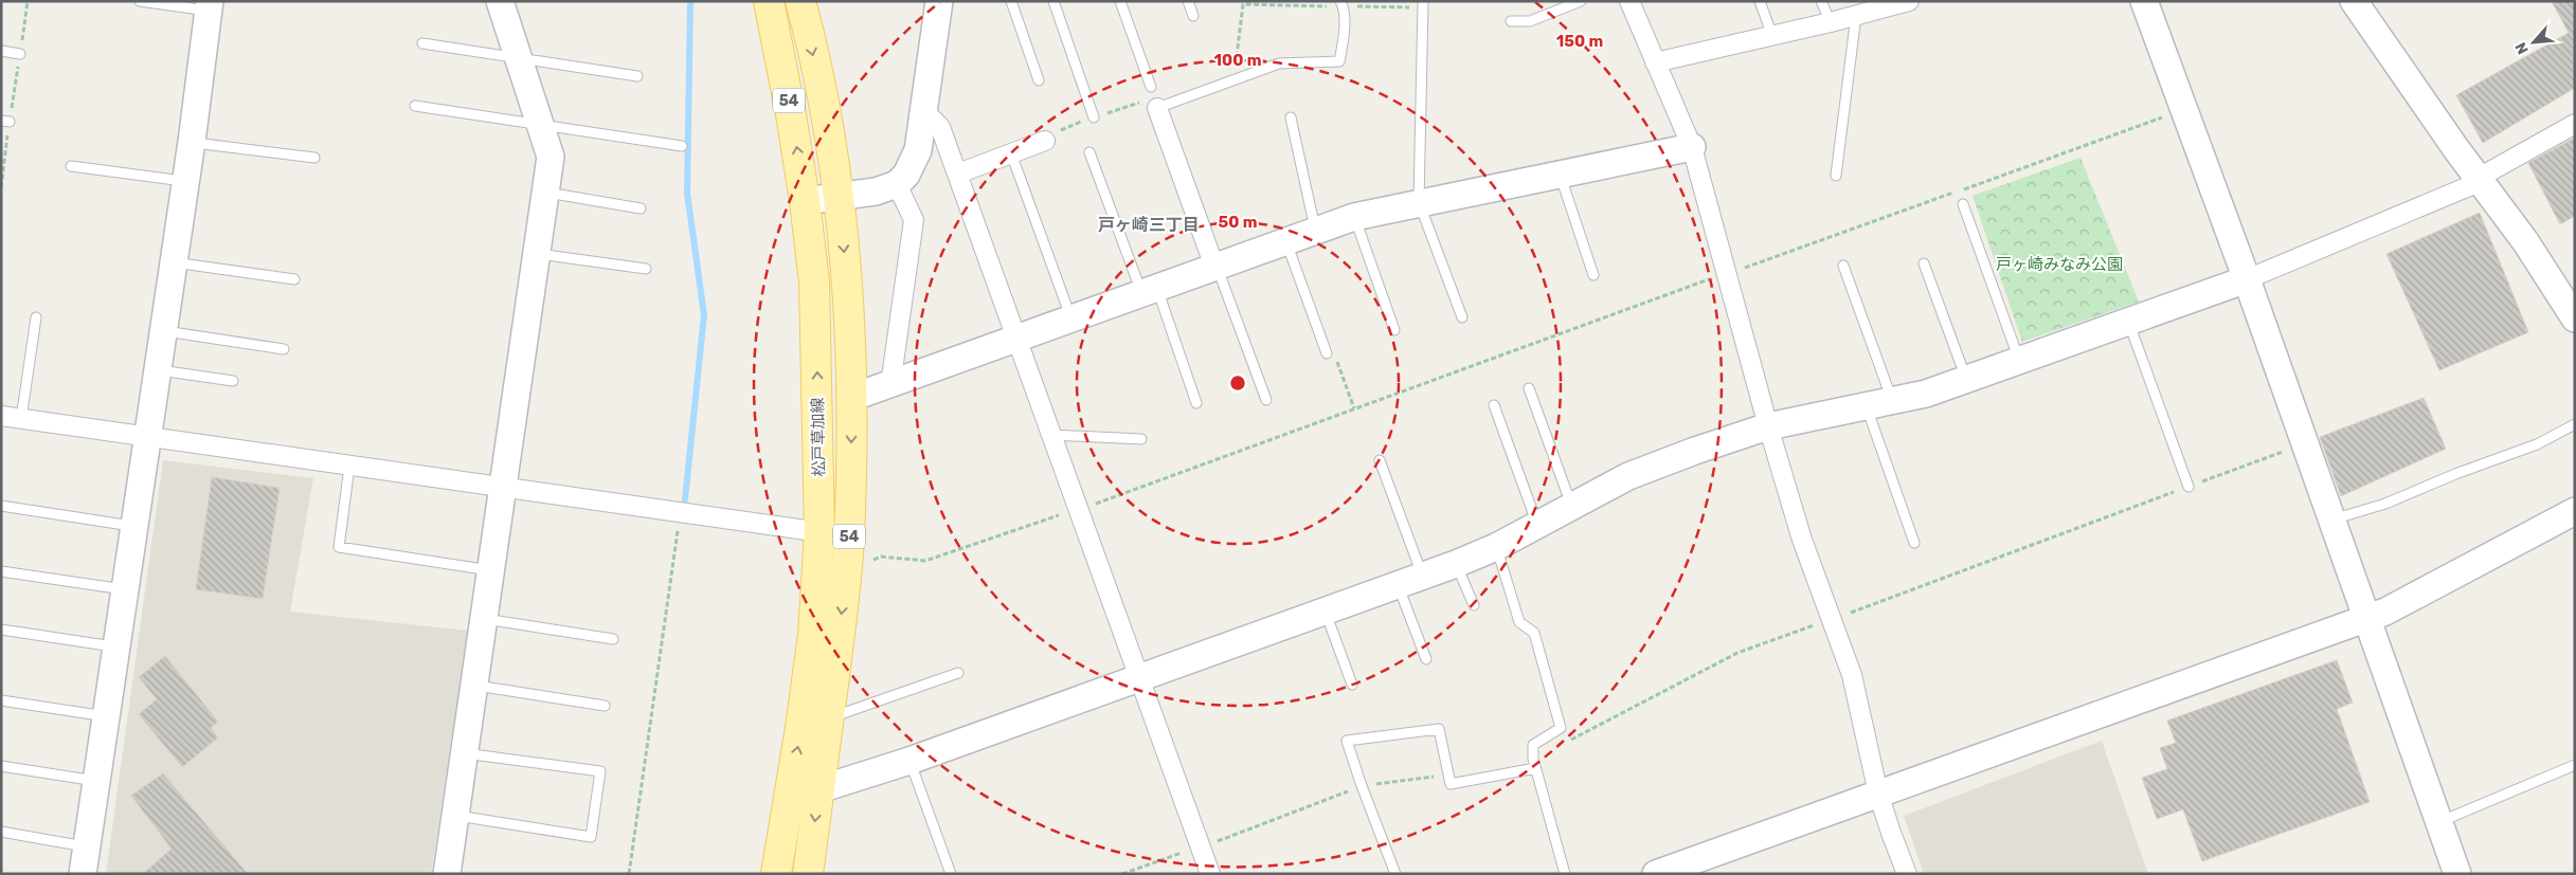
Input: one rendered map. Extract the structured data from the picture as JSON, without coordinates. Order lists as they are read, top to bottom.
{
  "streets": {
    "main road": ["54", "松戸草加線"]
  },
  "districts": ["戸ヶ崎三丁目"],
  "parks": ["戸ヶ崎みなみ公園"],
  "north": "bottom left",
  "rings": ["150 m", "100 m", "50 m"]
}
